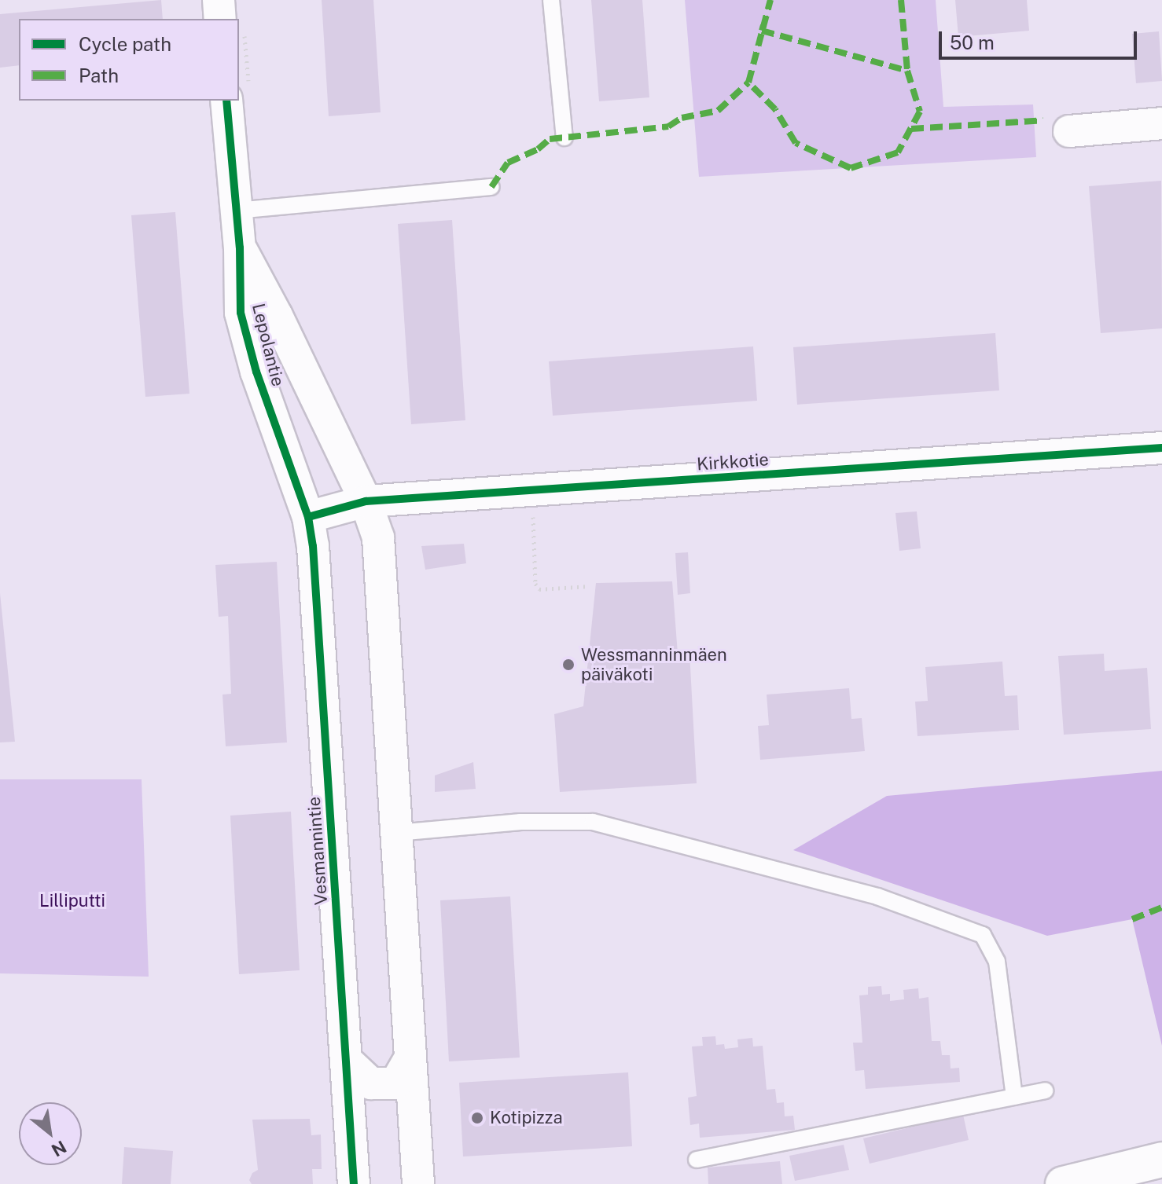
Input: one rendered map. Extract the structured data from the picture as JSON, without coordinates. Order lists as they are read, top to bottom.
{
  "streets": {
    "street": ["Lepolantie", "Kirkkotie", "Vesmannintie"]
  },
  "crossings": [
    ["Lepolantie", "Kirkkotie"],
    ["Lepolantie", "Vesmannintie"],
    ["Kirkkotie", "Vesmannintie"]
  ],
  "parks": ["Lilliputti"],
  "places": ["Wessmanninmäen päiväkoti", "Kotipizza"],
  "legend": ["Cycle path", "Path"],
  "scale_bar": "50 m",
  "north": "bottom right"
}
